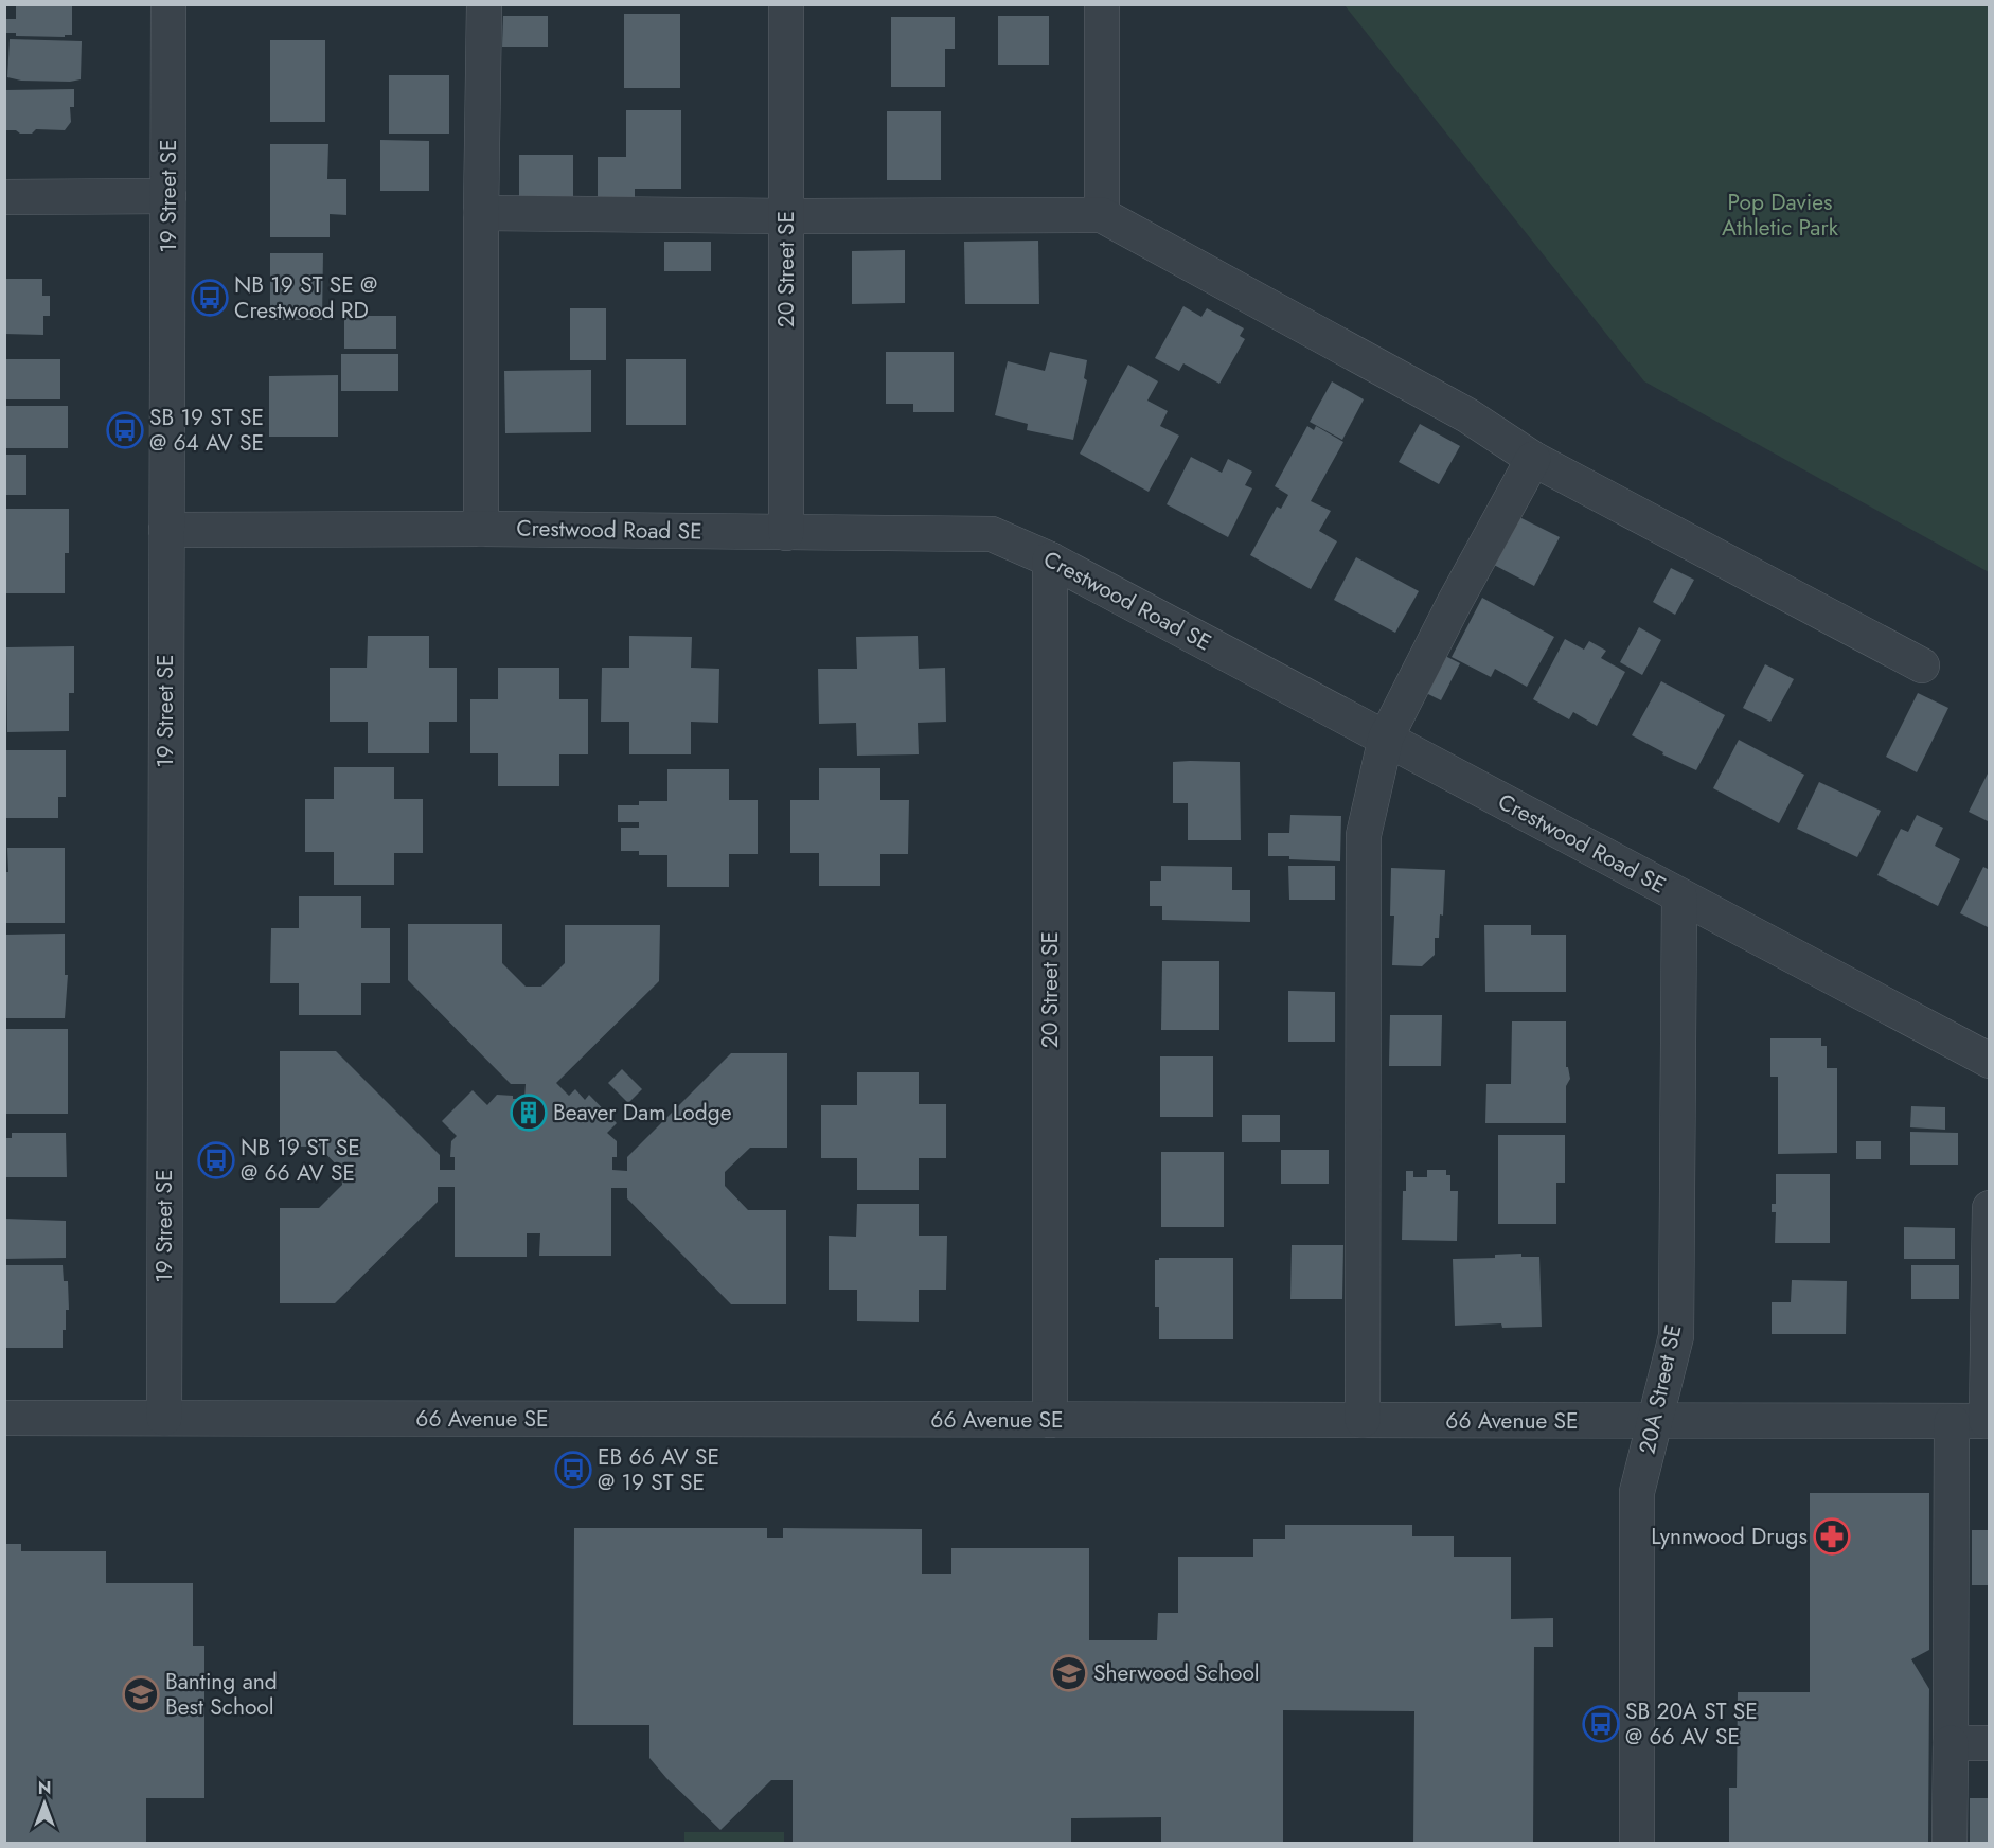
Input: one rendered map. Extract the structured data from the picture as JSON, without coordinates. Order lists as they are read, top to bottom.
{
  "streets": {
    "street": [
      "19 Street SE",
      "20 Street SE",
      "Crestwood Road SE",
      "20A Street SE",
      "66 Avenue SE"
    ]
  },
  "crossings": [
    ["19 Street SE", "Crestwood Road SE"],
    ["19 Street SE", "66 Avenue SE"],
    ["20 Street SE", "Crestwood Road SE"],
    ["20 Street SE", "66 Avenue SE"],
    ["Crestwood Road SE", "20A Street SE"],
    ["20A Street SE", "66 Avenue SE"]
  ],
  "parks": ["Pop Davies Athletic Park"],
  "places": {
    "bus stop": [
      "NB 19 ST SE @ Crestwood RD",
      "SB 19 ST SE @ 64 AV SE",
      "NB 19 ST SE @ 66 AV SE",
      "EB 66 AV SE @ 19 ST SE",
      "SB 20A ST SE @ 66 AV SE"
    ],
    "building": ["Beaver Dam Lodge"],
    "pharmacy": ["Lynnwood Drugs"],
    "school or university": ["Sherwood School", "Banting and Best School"]
  },
  "north": "top"
}
